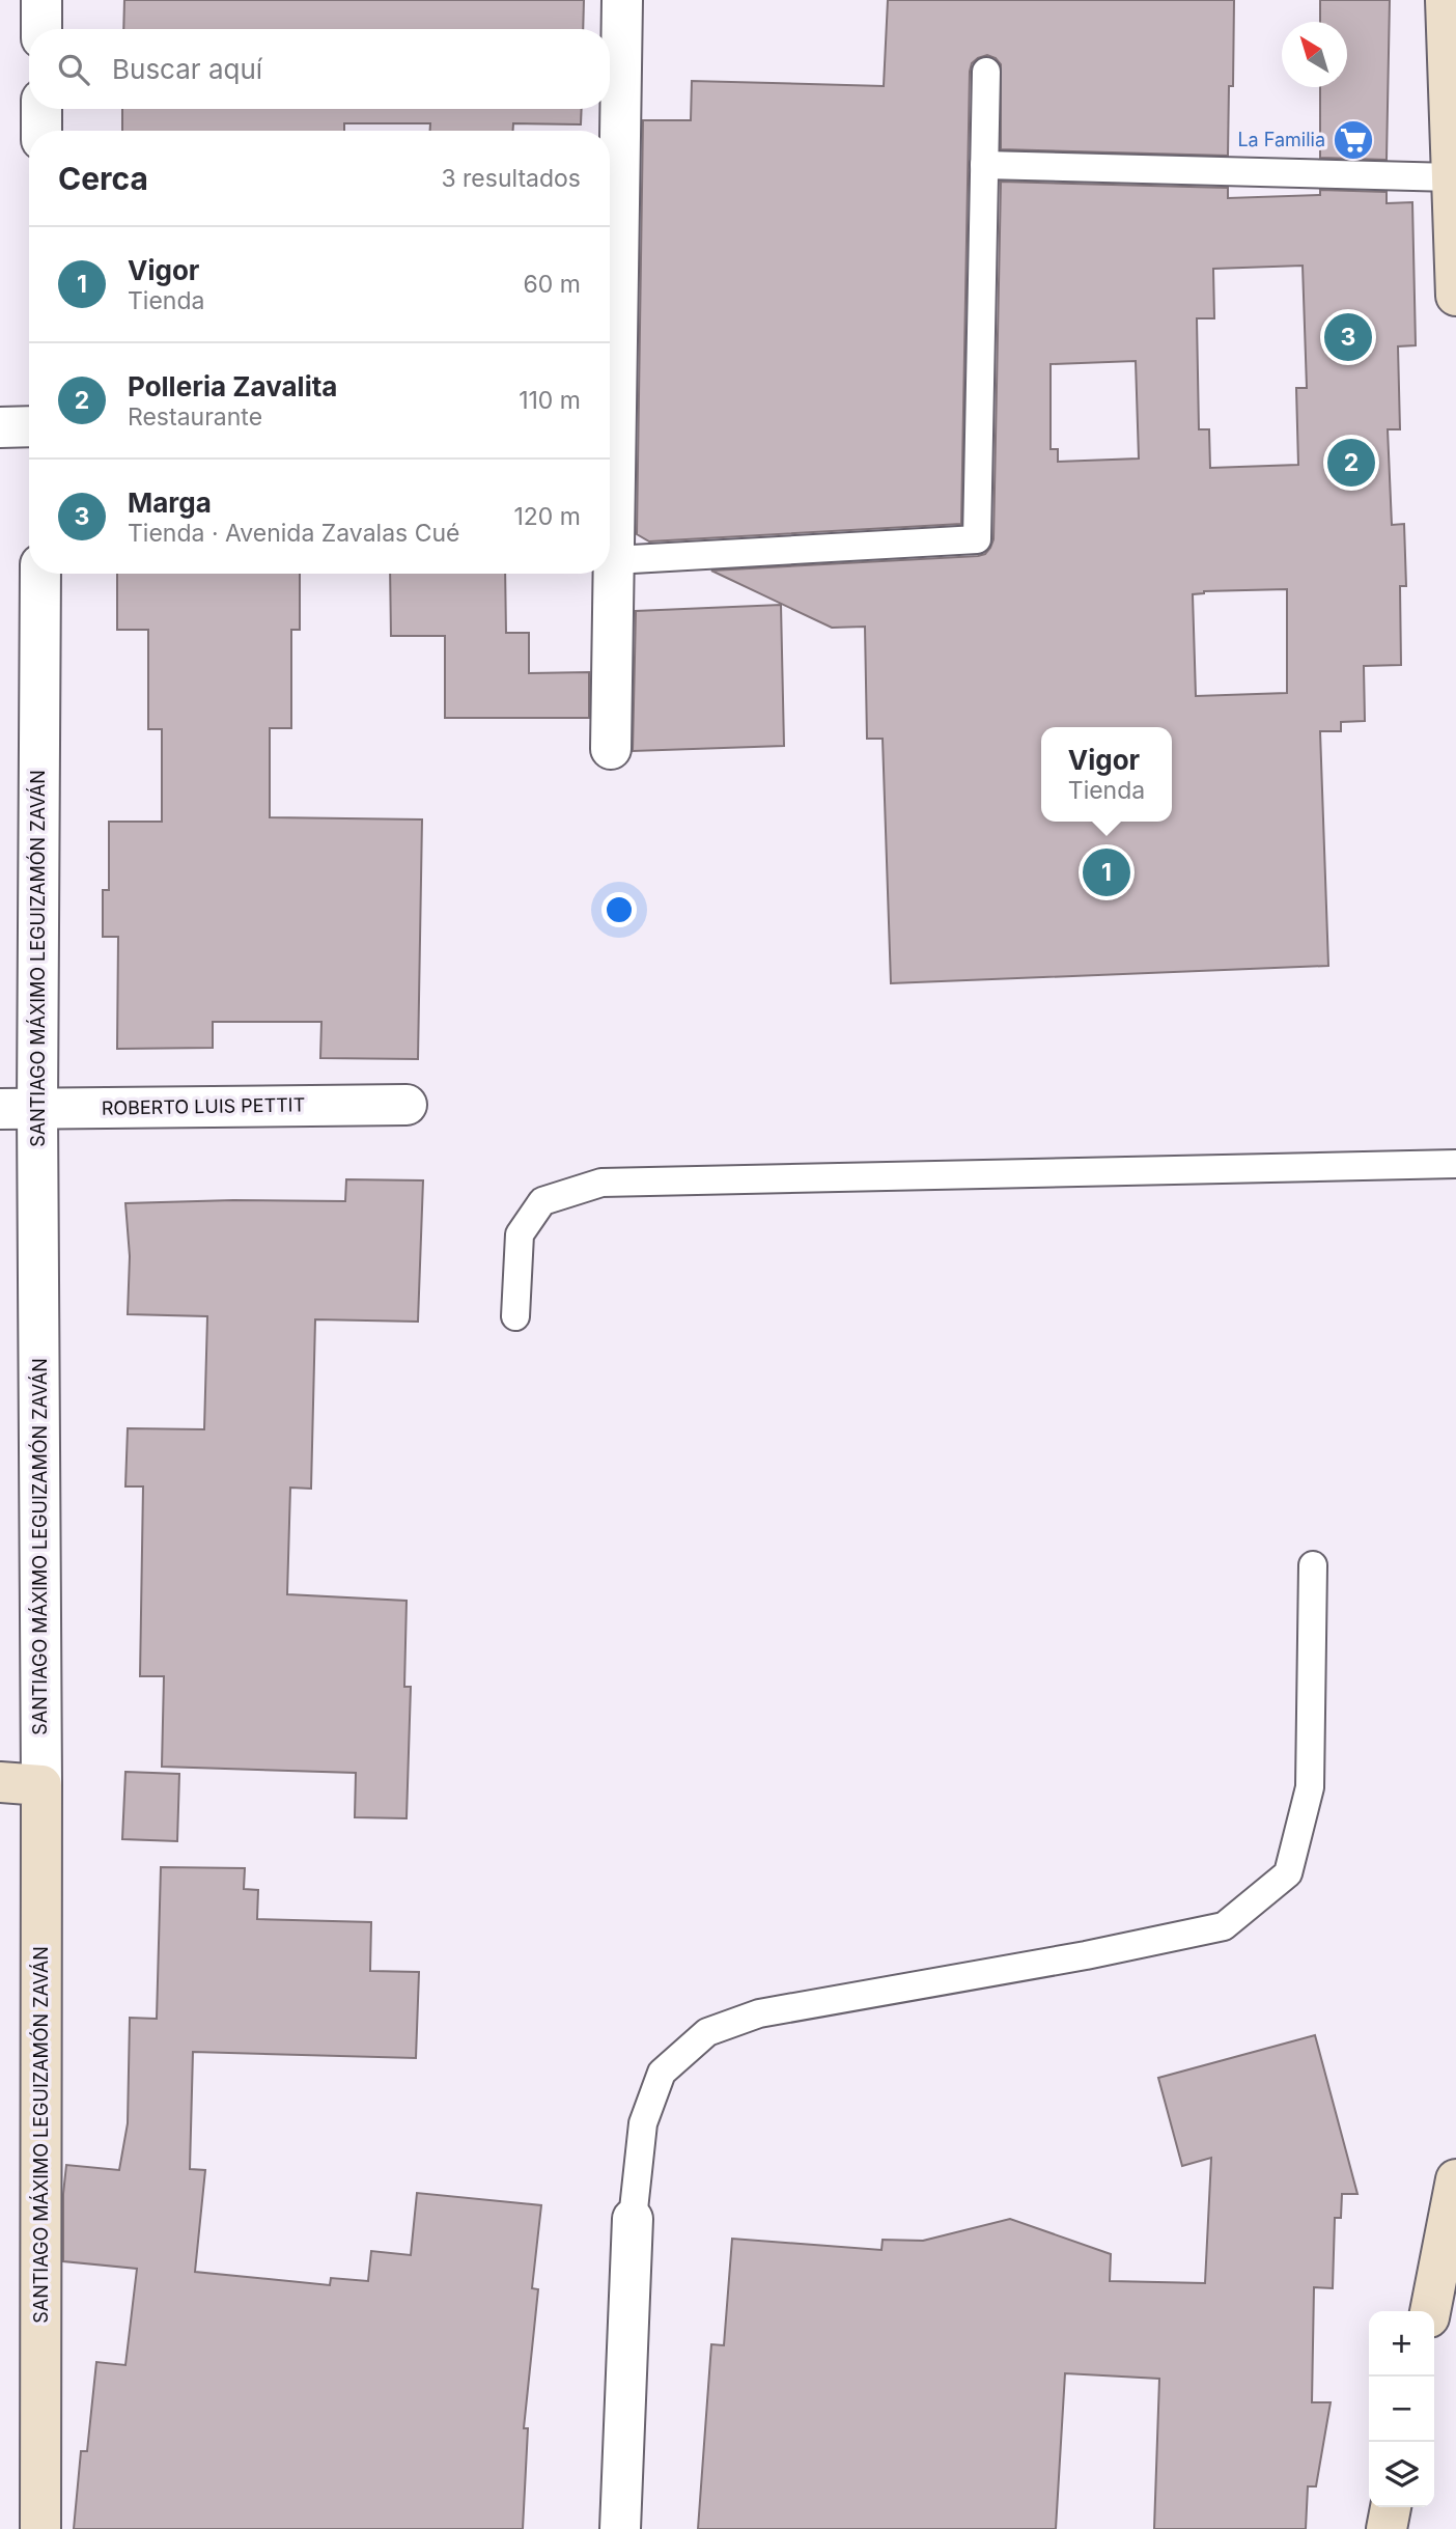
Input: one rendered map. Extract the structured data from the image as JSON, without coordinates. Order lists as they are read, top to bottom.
{
  "streets": {
    "street": ["SANTIAGO MÁXIMO LEGUIZAMÓN ZAVÁN", "ROBERTO LUIS PETTIT"]
  },
  "crossings": [
    ["SANTIAGO MÁXIMO LEGUIZAMÓN ZAVÁN", "ROBERTO LUIS PETTIT"]
  ],
  "places": {
    "supermarket": ["La Familia"]
  },
  "north": "top left",
  "page": {
    "search": "Buscar aquí",
    "heading": ["Cerca", "3 resultados"],
    "list": [
      {
        "mark": "1",
        "name": "Vigor",
        "note": "Tienda",
        "value": "60 m"
      },
      {
        "mark": "2",
        "name": "Polleria Zavalita",
        "note": "Restaurante",
        "value": "110 m"
      },
      {
        "mark": "3",
        "name": "Marga",
        "note": "Tienda · Avenida Zavalas Cué",
        "value": "120 m"
      }
    ],
    "pins": ["3", "2", "1"],
    "popup": ["Vigor", "Tienda"],
    "map_buttons": ["+", "−"]
  }
}
